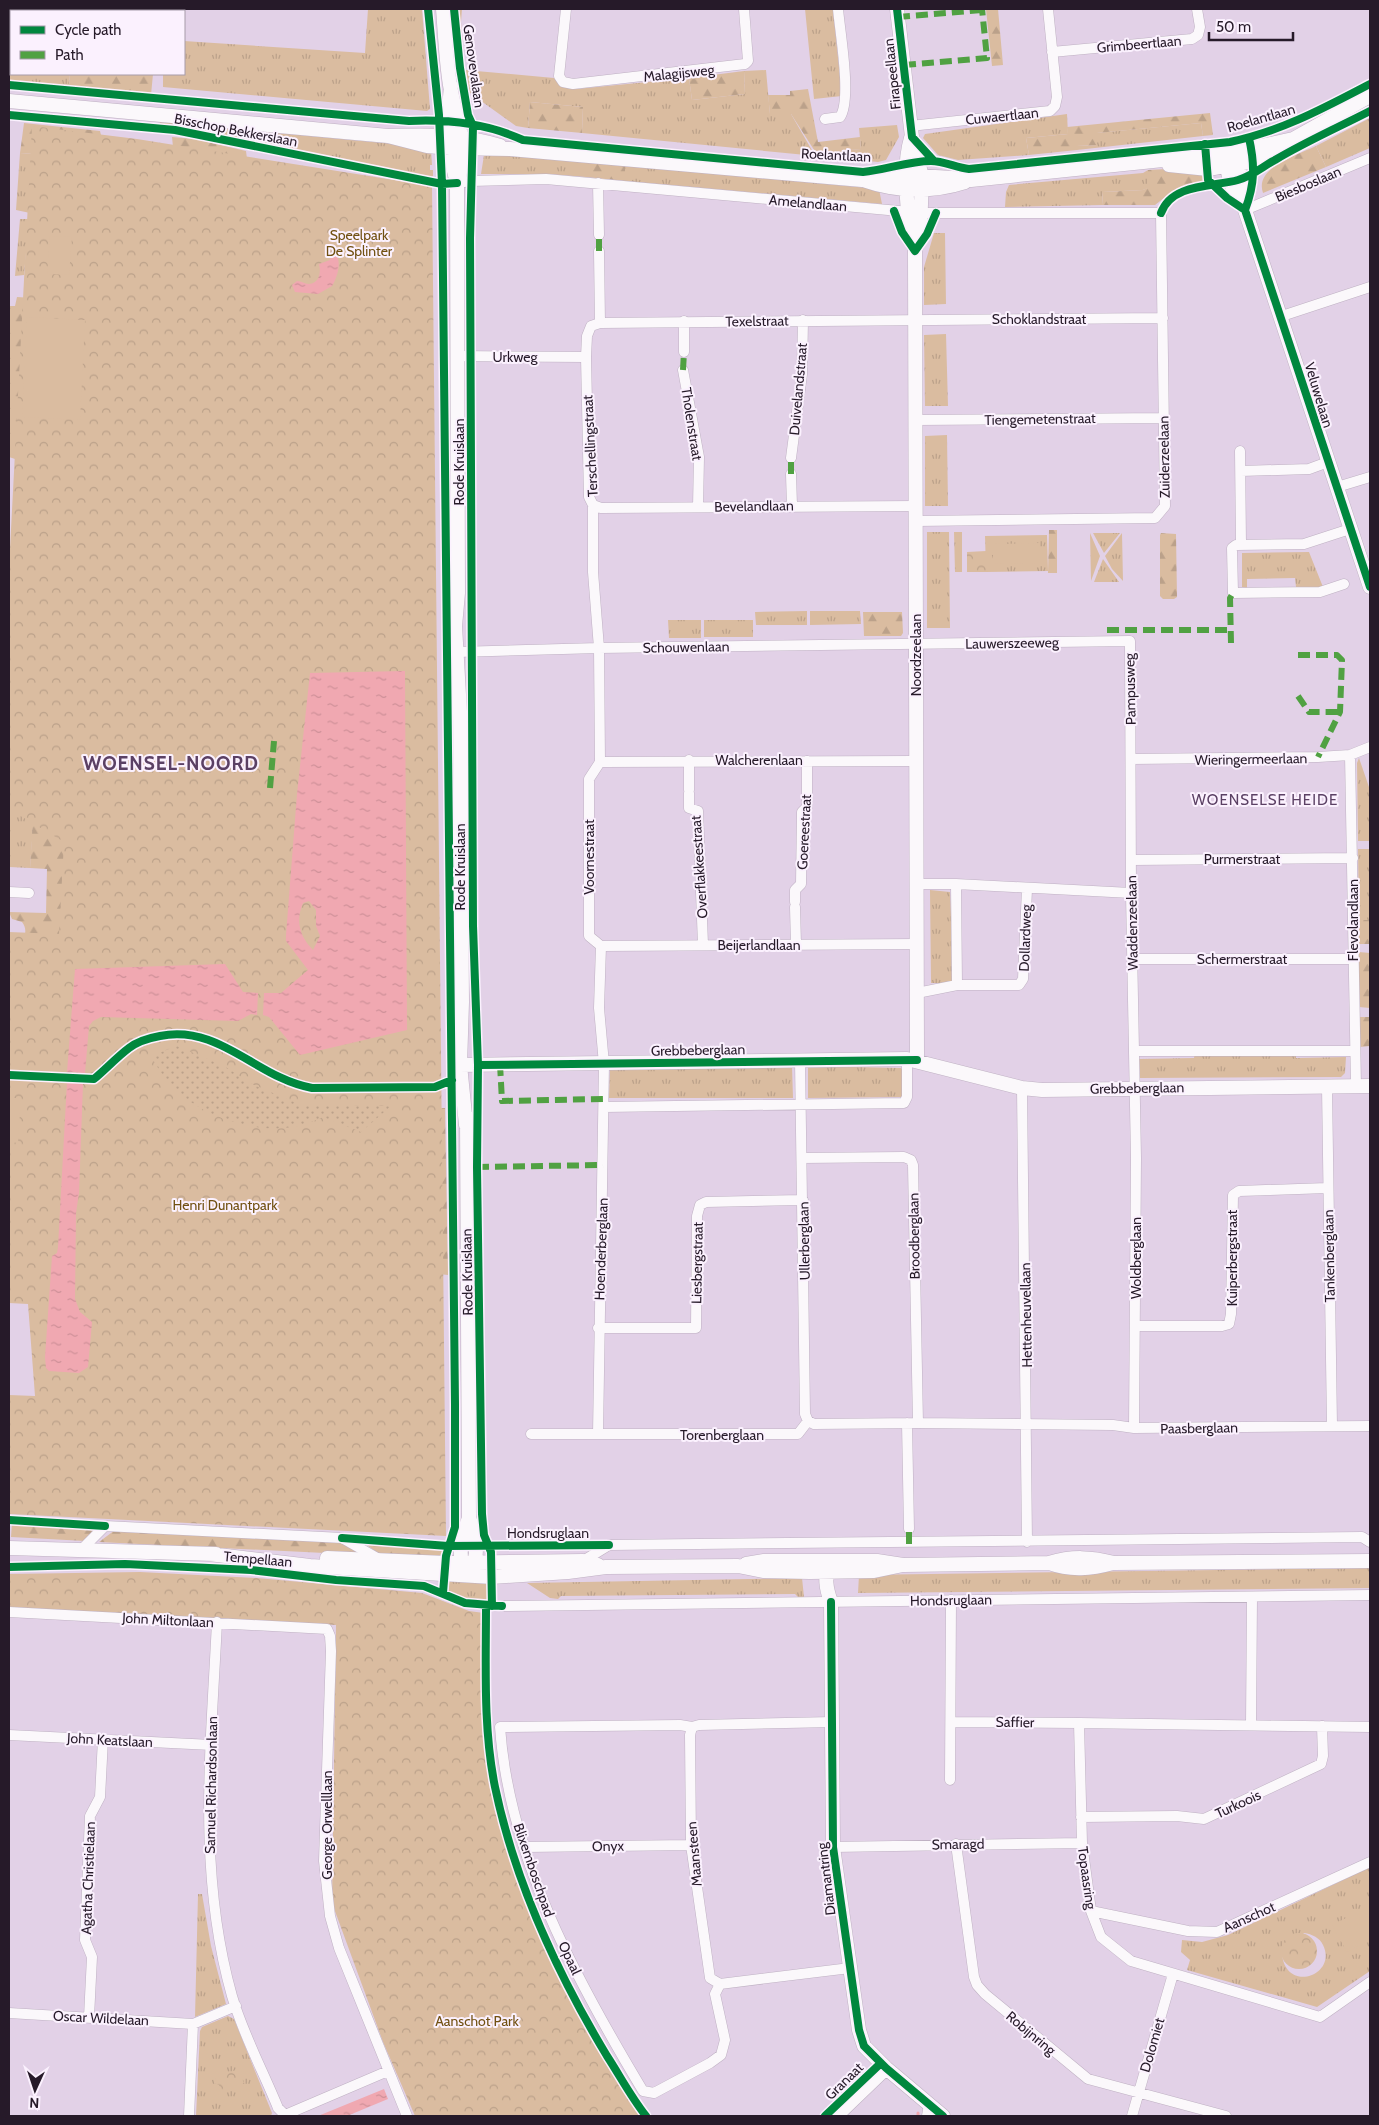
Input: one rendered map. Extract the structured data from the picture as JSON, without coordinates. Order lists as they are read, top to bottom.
{
  "streets": {
    "main road": [
      "Genovevalaan",
      "Firapeellaan",
      "Roelantlaan",
      "Bisschop Bekkerslaan",
      "Veluwelaan",
      "Rode Kruislaan",
      "Noordzeelaan",
      "Grebbeberglaan",
      "Hondsruglaan",
      "Tempellaan",
      "Diamantring",
      "Granaat"
    ],
    "street": [
      "Grimbeertlaan",
      "Malagijsweg",
      "Cuwaertlaan",
      "Biesboslaan",
      "Amelandlaan",
      "Schoklandstraat",
      "Texelstraat",
      "Urkweg",
      "Duivelandstraat",
      "Tiengemetenstraat",
      "Tholenstraat",
      "Terschellingstraat",
      "Zuiderzeelaan",
      "Bevelandlaan",
      "Lauwerszeeweg",
      "Schouwenlaan",
      "Pampusweg",
      "Wieringermeerlaan",
      "Walcherenlaan",
      "Goereestraat",
      "Voornestraat",
      "Purmerstraat",
      "Overflakkeestraat",
      "Flevolandlaan",
      "Waddenzeelaan",
      "Dollardweg",
      "Beijerlandlaan",
      "Schermerstraat",
      "Broodberglaan",
      "Ullerberglaan",
      "Hoenderberglaan",
      "Tankenberglaan",
      "Woldberglaan",
      "Kuiperbergstraat",
      "Liesbergstraat",
      "Hettenheuvellaan",
      "Paasberglaan",
      "Torenberglaan",
      "John Miltonlaan",
      "Saffier",
      "John Keatslaan",
      "Samuel Richardsonlaan",
      "Turkoois",
      "George Orwelllaan",
      "Smaragd",
      "Onyx",
      "Maansteen",
      "Agatha Christielaan",
      "Topaasring",
      "Aanschot",
      "Opaal",
      "Oscar Wildelaan",
      "Robijnring",
      "Dolomiet"
    ],
    "cycle path": ["Blixemboschpad"]
  },
  "crossings": [
    ["Grimbeertlaan", "Cuwaertlaan"],
    ["Genovevalaan", "Roelantlaan"],
    ["Genovevalaan", "Bisschop Bekkerslaan"],
    ["Genovevalaan", "Rode Kruislaan"],
    ["Firapeellaan", "Cuwaertlaan"],
    ["Firapeellaan", "Roelantlaan"],
    ["Firapeellaan", "Noordzeelaan"],
    ["Roelantlaan", "Bisschop Bekkerslaan"],
    ["Roelantlaan", "Veluwelaan"],
    ["Roelantlaan", "Rode Kruislaan"],
    ["Roelantlaan", "Noordzeelaan"],
    ["Bisschop Bekkerslaan", "Rode Kruislaan"],
    ["Biesboslaan", "Veluwelaan"],
    ["Amelandlaan", "Zuiderzeelaan"],
    ["Amelandlaan", "Rode Kruislaan"],
    ["Amelandlaan", "Noordzeelaan"],
    ["Schoklandstraat", "Texelstraat"],
    ["Schoklandstraat", "Zuiderzeelaan"],
    ["Schoklandstraat", "Noordzeelaan"],
    ["Texelstraat", "Duivelandstraat"],
    ["Texelstraat", "Terschellingstraat"],
    ["Texelstraat", "Noordzeelaan"],
    ["Urkweg", "Terschellingstraat"],
    ["Urkweg", "Rode Kruislaan"],
    ["Tiengemetenstraat", "Zuiderzeelaan"],
    ["Tiengemetenstraat", "Noordzeelaan"],
    ["Tholenstraat", "Bevelandlaan"],
    ["Terschellingstraat", "Bevelandlaan"],
    ["Terschellingstraat", "Schouwenlaan"],
    ["Terschellingstraat", "Voornestraat"],
    ["Zuiderzeelaan", "Noordzeelaan"],
    ["Rode Kruislaan", "Schouwenlaan"],
    ["Rode Kruislaan", "Grebbeberglaan"],
    ["Rode Kruislaan", "Hondsruglaan"],
    ["Rode Kruislaan", "Tempellaan"],
    ["Bevelandlaan", "Noordzeelaan"],
    ["Lauwerszeeweg", "Schouwenlaan"],
    ["Lauwerszeeweg", "Noordzeelaan"],
    ["Lauwerszeeweg", "Pampusweg"],
    ["Schouwenlaan", "Noordzeelaan"],
    ["Schouwenlaan", "Voornestraat"],
    ["Noordzeelaan", "Walcherenlaan"],
    ["Noordzeelaan", "Dollardweg"],
    ["Noordzeelaan", "Beijerlandlaan"],
    ["Noordzeelaan", "Grebbeberglaan"],
    ["Pampusweg", "Wieringermeerlaan"],
    ["Pampusweg", "Waddenzeelaan"],
    ["Wieringermeerlaan", "Flevolandlaan"],
    ["Wieringermeerlaan", "Waddenzeelaan"],
    ["Walcherenlaan", "Goereestraat"],
    ["Walcherenlaan", "Voornestraat"],
    ["Walcherenlaan", "Overflakkeestraat"],
    ["Goereestraat", "Beijerlandlaan"],
    ["Voornestraat", "Beijerlandlaan"],
    ["Purmerstraat", "Flevolandlaan"],
    ["Purmerstraat", "Waddenzeelaan"],
    ["Overflakkeestraat", "Beijerlandlaan"],
    ["Flevolandlaan", "Schermerstraat"],
    ["Flevolandlaan", "Grebbeberglaan"],
    ["Waddenzeelaan", "Dollardweg"],
    ["Waddenzeelaan", "Schermerstraat"],
    ["Waddenzeelaan", "Grebbeberglaan"],
    ["Waddenzeelaan", "Woldberglaan"],
    ["Grebbeberglaan", "Ullerberglaan"],
    ["Grebbeberglaan", "Hoenderberglaan"],
    ["Grebbeberglaan", "Tankenberglaan"],
    ["Grebbeberglaan", "Woldberglaan"],
    ["Grebbeberglaan", "Hettenheuvellaan"],
    ["Broodberglaan", "Ullerberglaan"],
    ["Ullerberglaan", "Liesbergstraat"],
    ["Ullerberglaan", "Torenberglaan"],
    ["Hoenderberglaan", "Liesbergstraat"],
    ["Hoenderberglaan", "Torenberglaan"],
    ["Tankenberglaan", "Kuiperbergstraat"],
    ["Tankenberglaan", "Paasberglaan"],
    ["Woldberglaan", "Kuiperbergstraat"],
    ["Woldberglaan", "Paasberglaan"],
    ["Hettenheuvellaan", "Paasberglaan"],
    ["Hettenheuvellaan", "Hondsruglaan"],
    ["Hondsruglaan", "Tempellaan"],
    ["Hondsruglaan", "Diamantring"],
    ["John Miltonlaan", "Samuel Richardsonlaan"],
    ["John Miltonlaan", "George Orwelllaan"],
    ["Saffier", "Topaasring"],
    ["John Keatslaan", "Samuel Richardsonlaan"],
    ["John Keatslaan", "Agatha Christielaan"],
    ["Turkoois", "Topaasring"],
    ["Smaragd", "Topaasring"],
    ["Smaragd", "Diamantring"],
    ["Smaragd", "Robijnring"],
    ["Onyx", "Maansteen"],
    ["Onyx", "Opaal"],
    ["Maansteen", "Opaal"],
    ["Agatha Christielaan", "Oscar Wildelaan"],
    ["Topaasring", "Aanschot"],
    ["Topaasring", "Dolomiet"],
    ["Diamantring", "Granaat"],
    ["Robijnring", "Dolomiet"]
  ],
  "districts": ["WOENSEL-NOORD", "WOENSELSE HEIDE"],
  "parks": ["Speelpark De Splinter", "Henri Dunantpark", "Aanschot Park"],
  "legend": ["Cycle path", "Path"],
  "scale_bar": "50 m",
  "north": "bottom"
}
